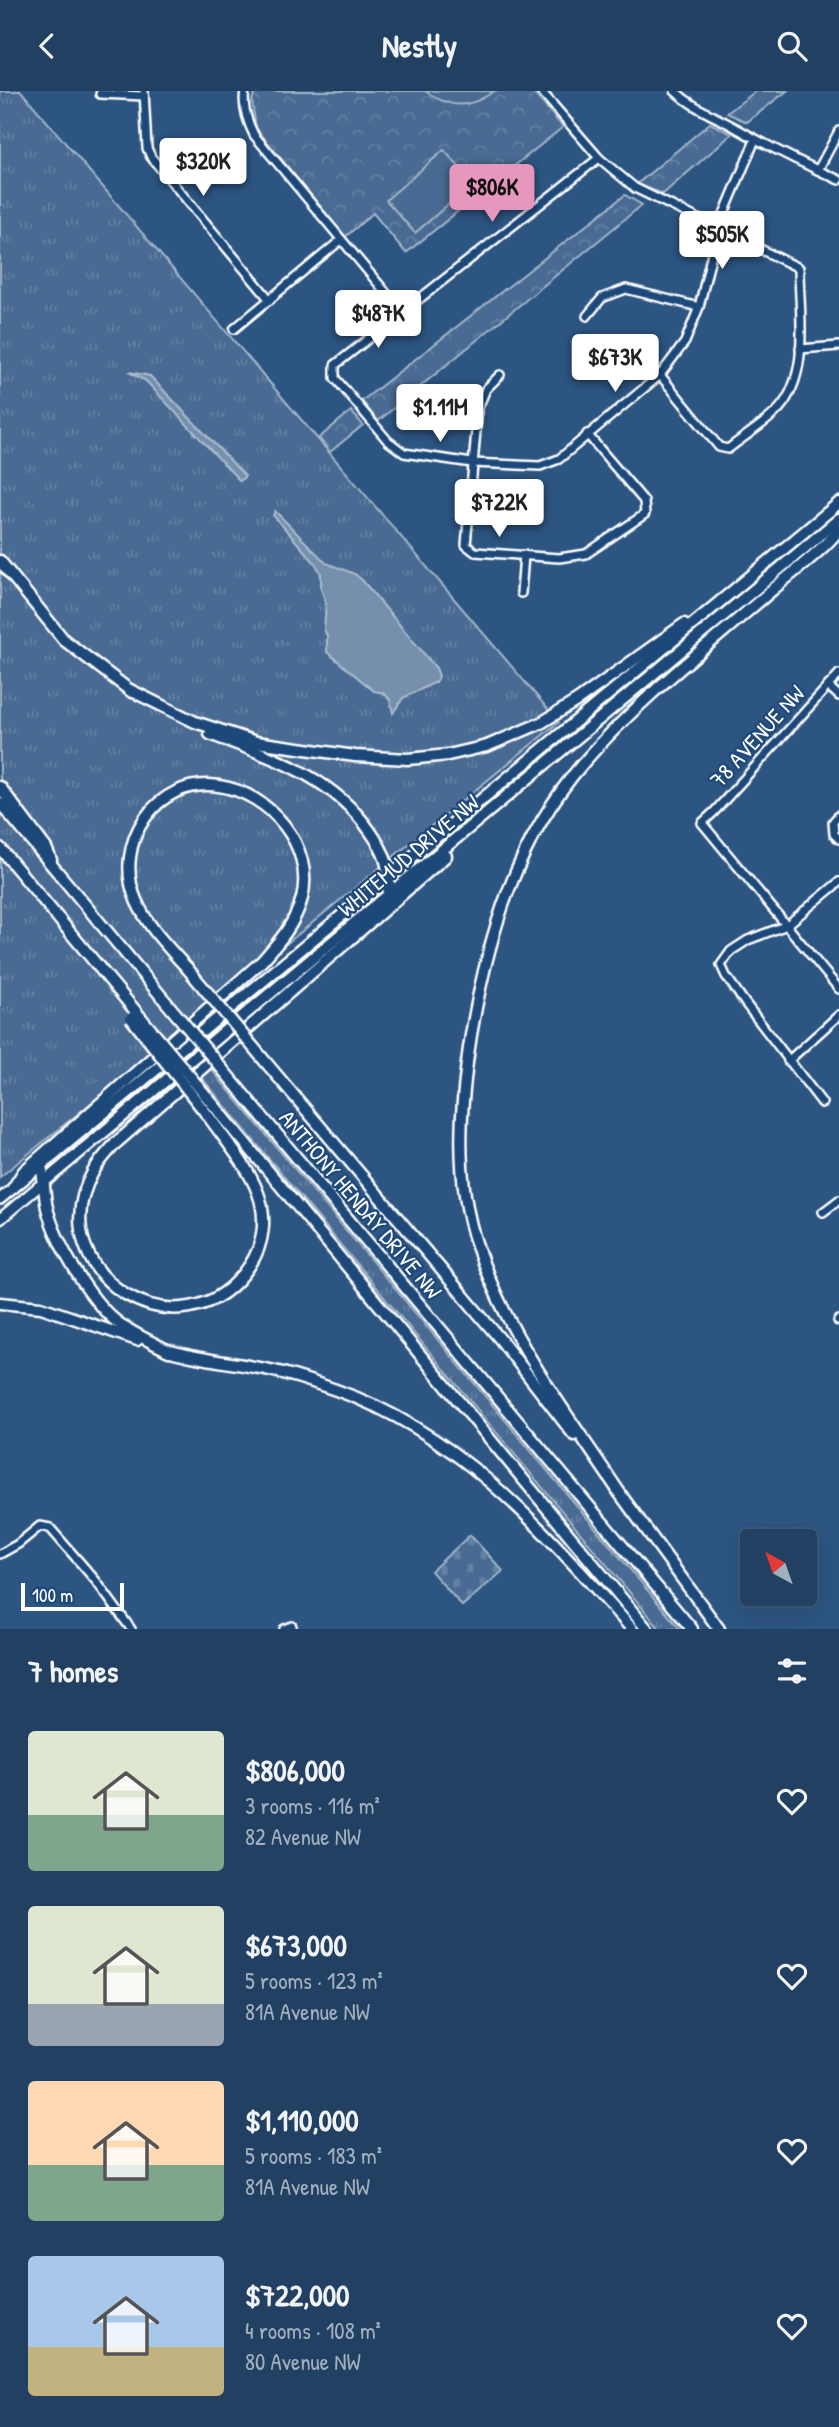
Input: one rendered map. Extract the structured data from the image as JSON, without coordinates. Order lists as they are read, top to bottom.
{
  "streets": {
    "highway": ["WHITEMUD DRIVE NW", "ANTHONY HENDAY DRIVE NW"],
    "street": ["78 AVENUE NW"]
  },
  "scale_bar": "100 m",
  "north": "top left",
  "page": {
    "header": "Nestly",
    "price": [
      "$320K",
      "$806K",
      "$505K",
      "$487K",
      "$673K",
      "$1.11M",
      "$722K"
    ],
    "scale": "100 m",
    "heading": "7 homes",
    "list": [
      {
        "name": "$806,000",
        "note": "3 rooms · 116 m² · 82 Avenue NW"
      },
      {
        "name": "$673,000",
        "note": "5 rooms · 123 m² · 81A Avenue NW"
      },
      {
        "name": "$1,110,000",
        "note": "5 rooms · 183 m² · 81A Avenue NW"
      },
      {
        "name": "$722,000",
        "note": "4 rooms · 108 m² · 80 Avenue NW"
      }
    ]
  }
}
